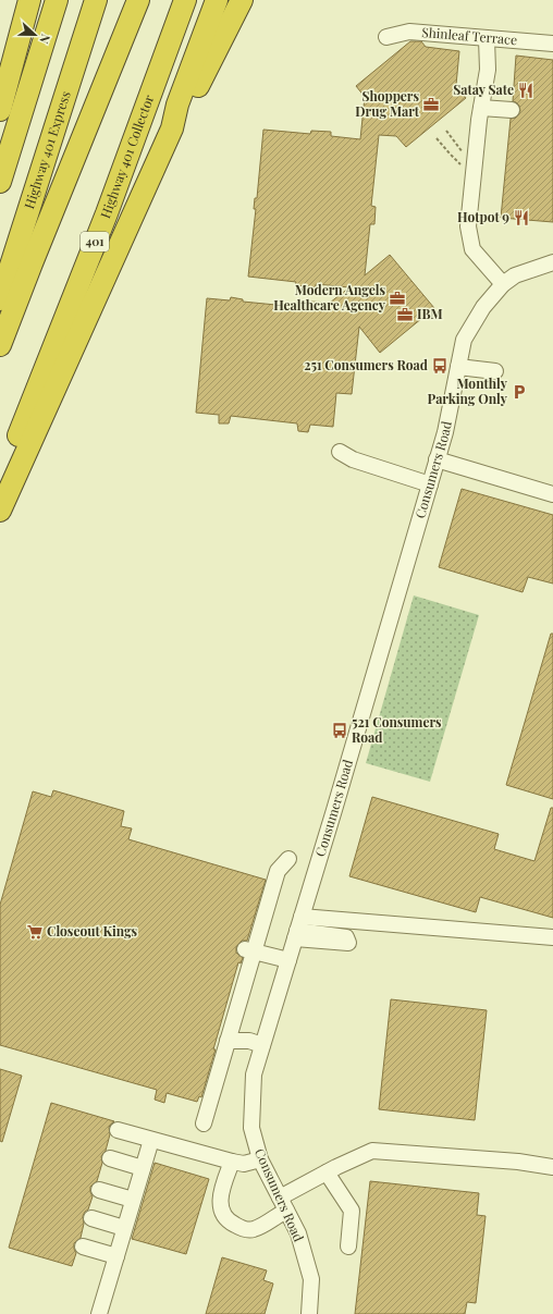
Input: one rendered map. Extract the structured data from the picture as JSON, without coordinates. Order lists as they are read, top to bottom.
{
  "streets": {
    "highway": ["Highway 401 Express", "Highway 401 Collector", "401"],
    "street": ["Shinleaf Terrace", "Consumers Road"]
  },
  "places": {
    "restaurant": ["Satay Sate", "Hotpot 9"],
    "office": ["Shoppers Drug Mart", "Modern Angels Healthcare Agency", "IBM"],
    "bus stop": ["251 Consumers Road", "521 Consumers Road"],
    "parking": ["Monthly Parking Only"],
    "supermarket": ["Closeout Kings"]
  },
  "north": "right"
}
